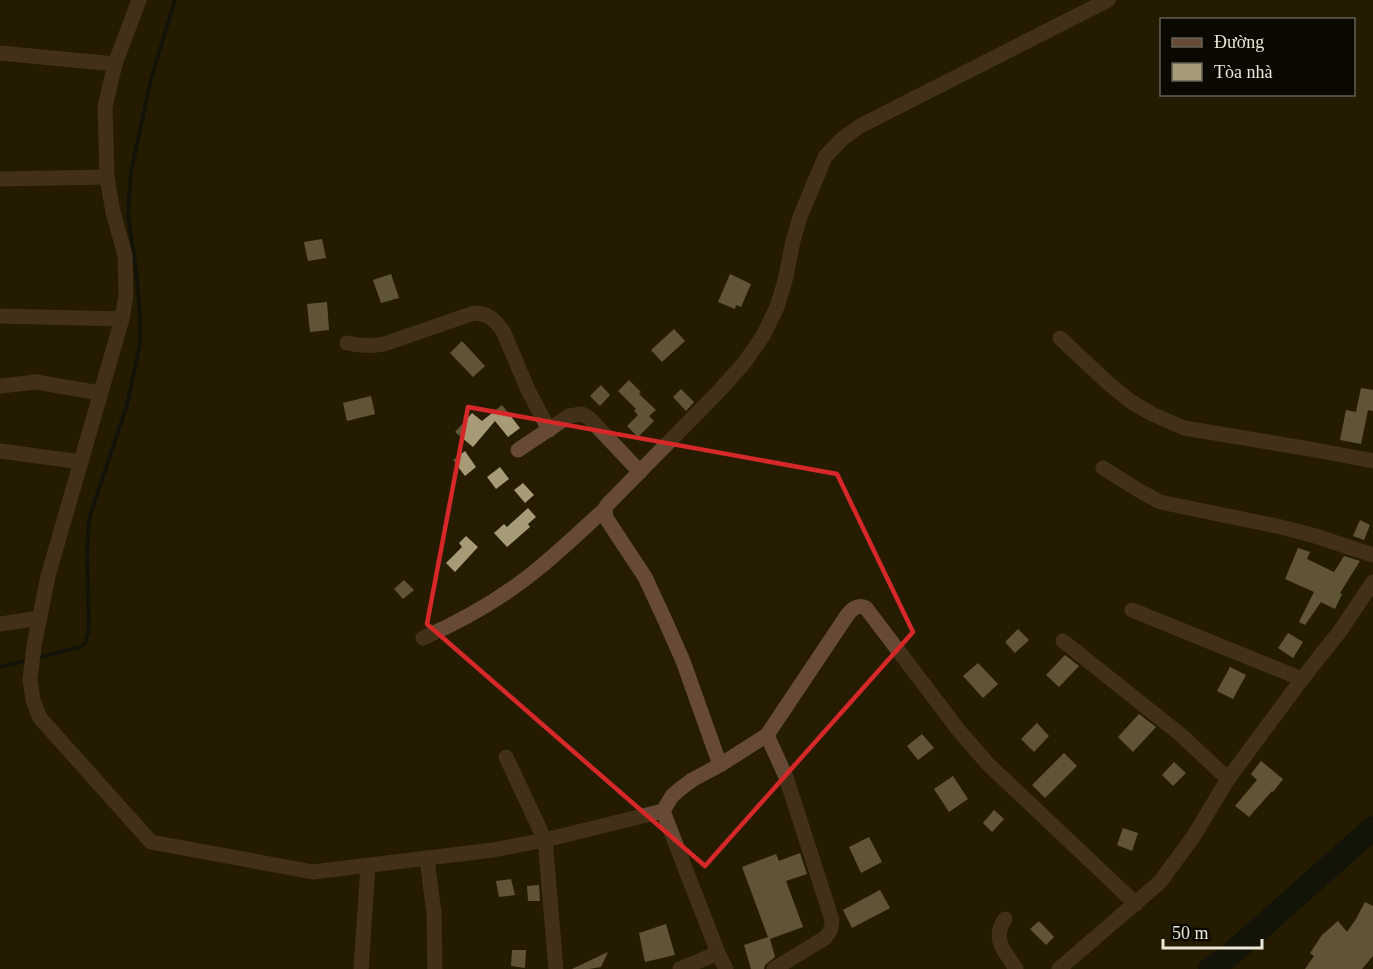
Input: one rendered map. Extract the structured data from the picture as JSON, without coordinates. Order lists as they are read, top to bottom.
{
  "legend": ["Đường", "Tòa nhà"],
  "scale_bar": "50 m"
}
